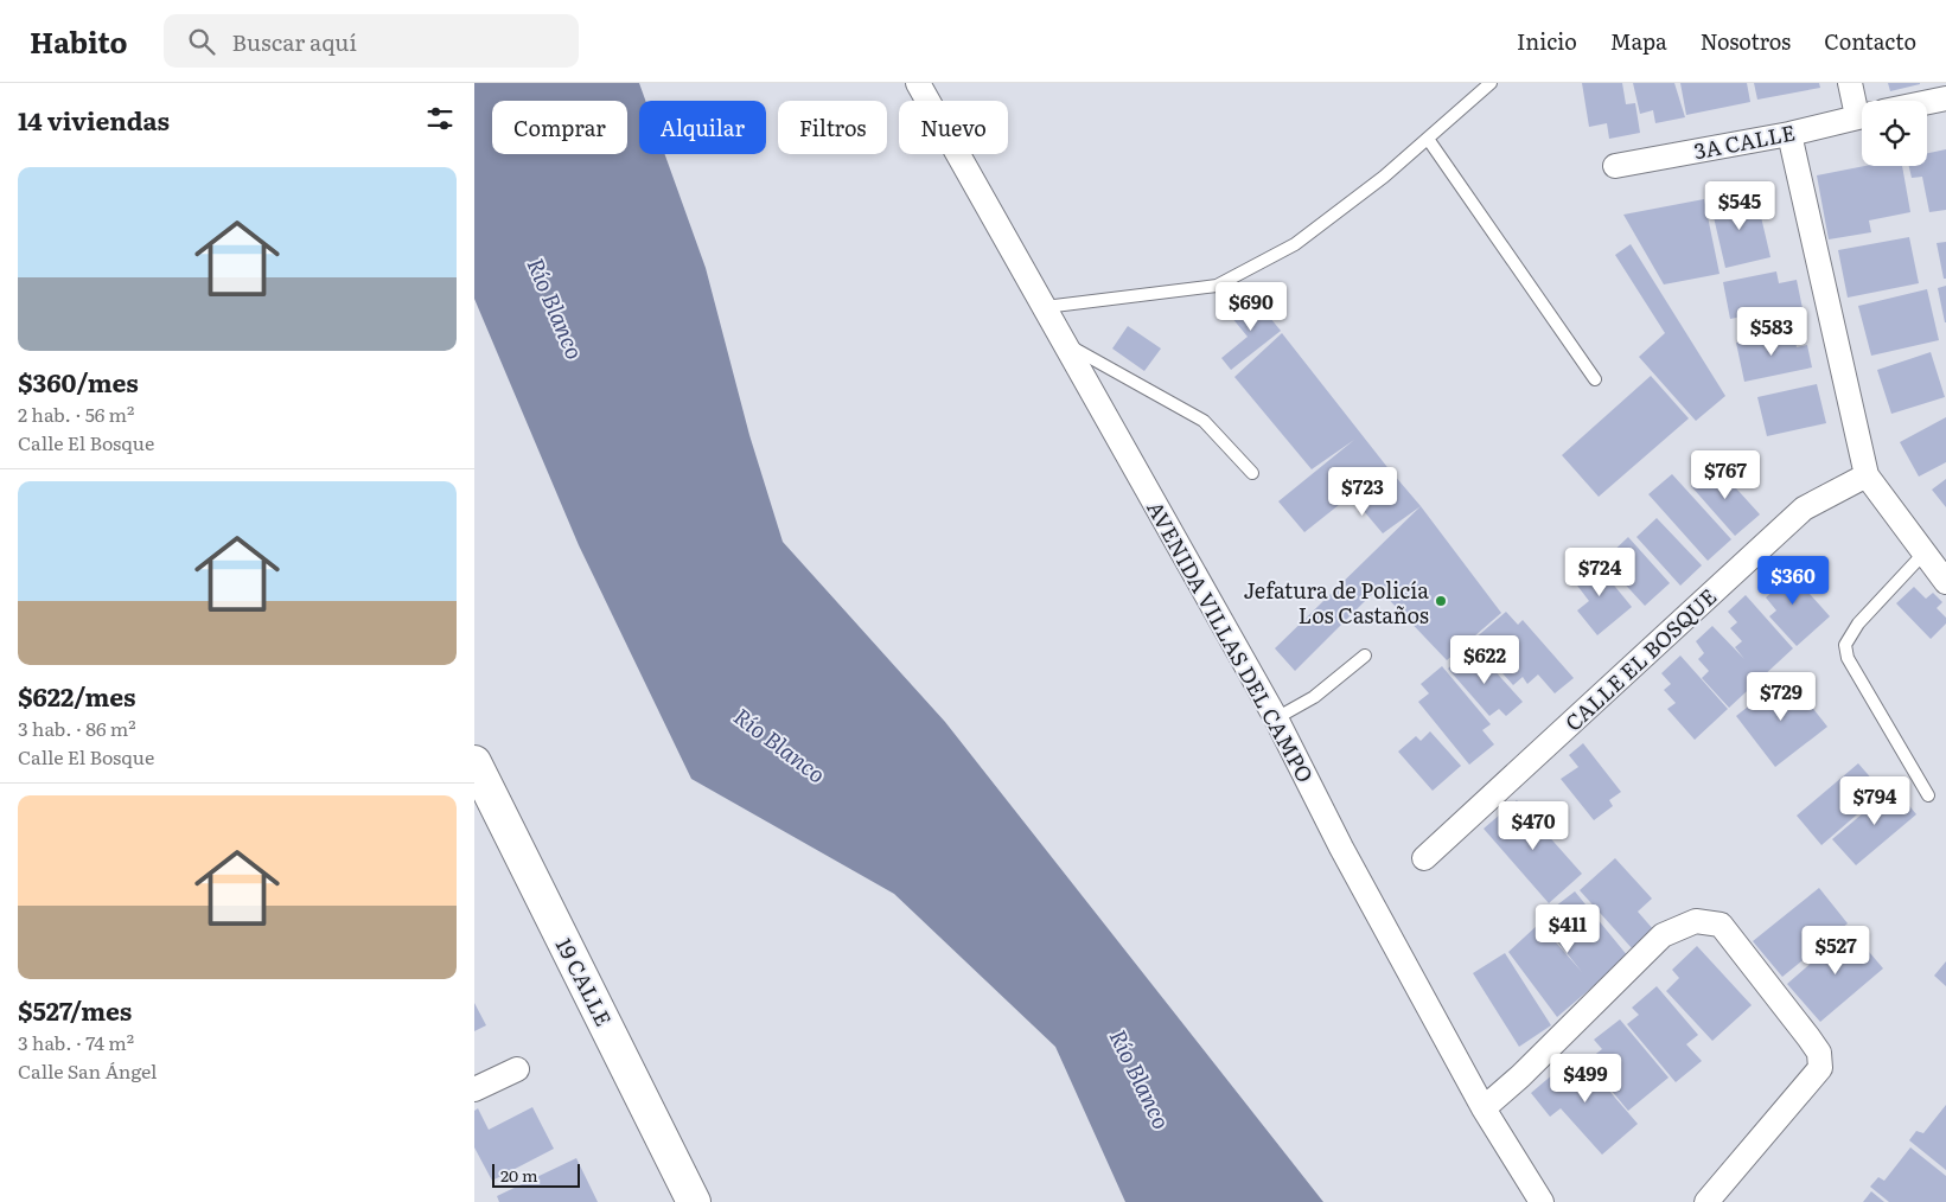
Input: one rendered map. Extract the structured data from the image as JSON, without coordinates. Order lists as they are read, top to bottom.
{
  "streets": {
    "main road": ["19 CALLE"],
    "street": ["3A CALLE", "AVENIDA VILLAS DEL CAMPO", "CALLE EL BOSQUE"]
  },
  "water": ["Río Blanco"],
  "places": ["Jefatura de Policía Los Castaños"],
  "scale_bar": "20 m",
  "page": {
    "header": "Habito",
    "search": "Buscar aquí",
    "nav": [
      "Inicio",
      "Mapa",
      "Nosotros",
      "Contacto"
    ],
    "heading": "14 viviendas",
    "chip": [
      "Comprar",
      "Alquilar",
      "Filtros",
      "Nuevo"
    ],
    "list": [
      {
        "name": "$360/mes",
        "note": "2 hab. · 56 m² · Calle El Bosque"
      },
      {
        "name": "$622/mes",
        "note": "3 hab. · 86 m² · Calle El Bosque"
      },
      {
        "name": "$527/mes",
        "note": "3 hab. · 74 m² · Calle San Ángel"
      }
    ],
    "price": [
      "$545",
      "$690",
      "$583",
      "$767",
      "$723",
      "$724",
      "$360",
      "$622",
      "$729",
      "$794",
      "$470",
      "$411",
      "$527",
      "$499"
    ],
    "scale": "20 m"
  }
}
